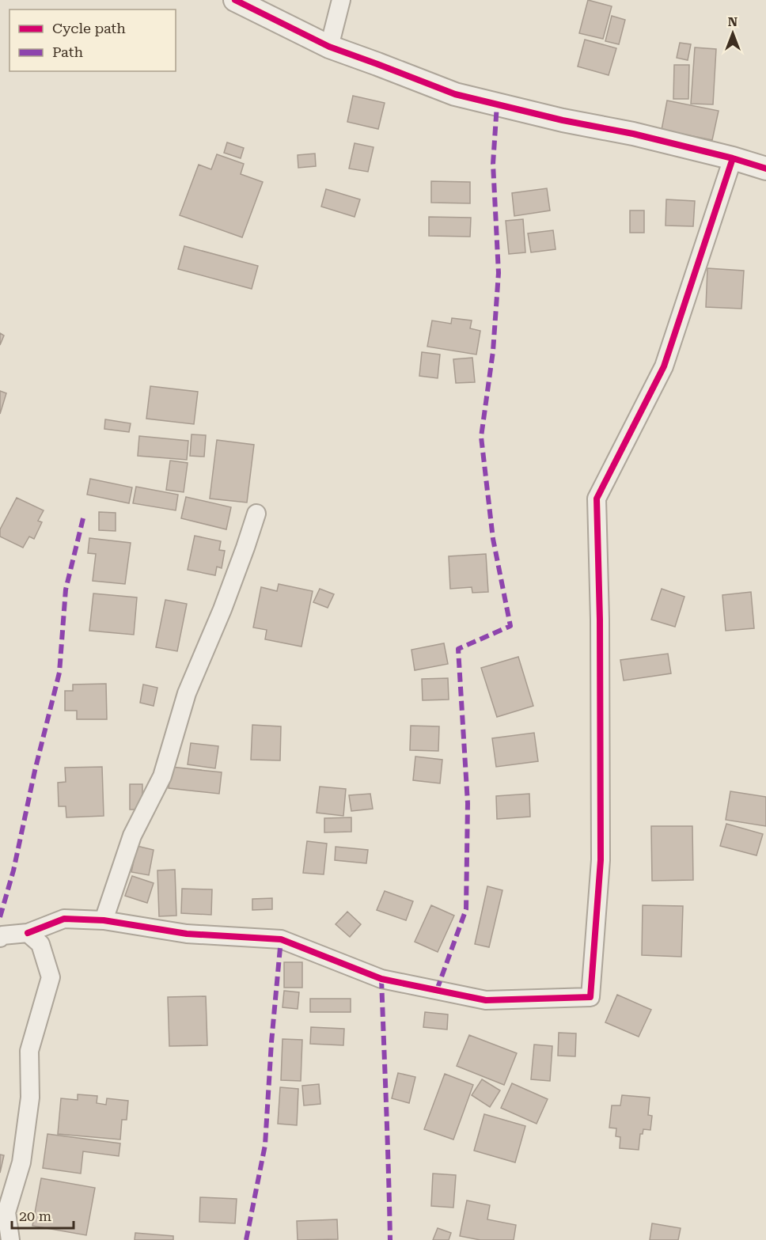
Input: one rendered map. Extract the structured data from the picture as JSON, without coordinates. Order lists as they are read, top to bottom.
{
  "legend": ["Cycle path", "Path"],
  "scale_bar": "20 m",
  "north": "top"
}
